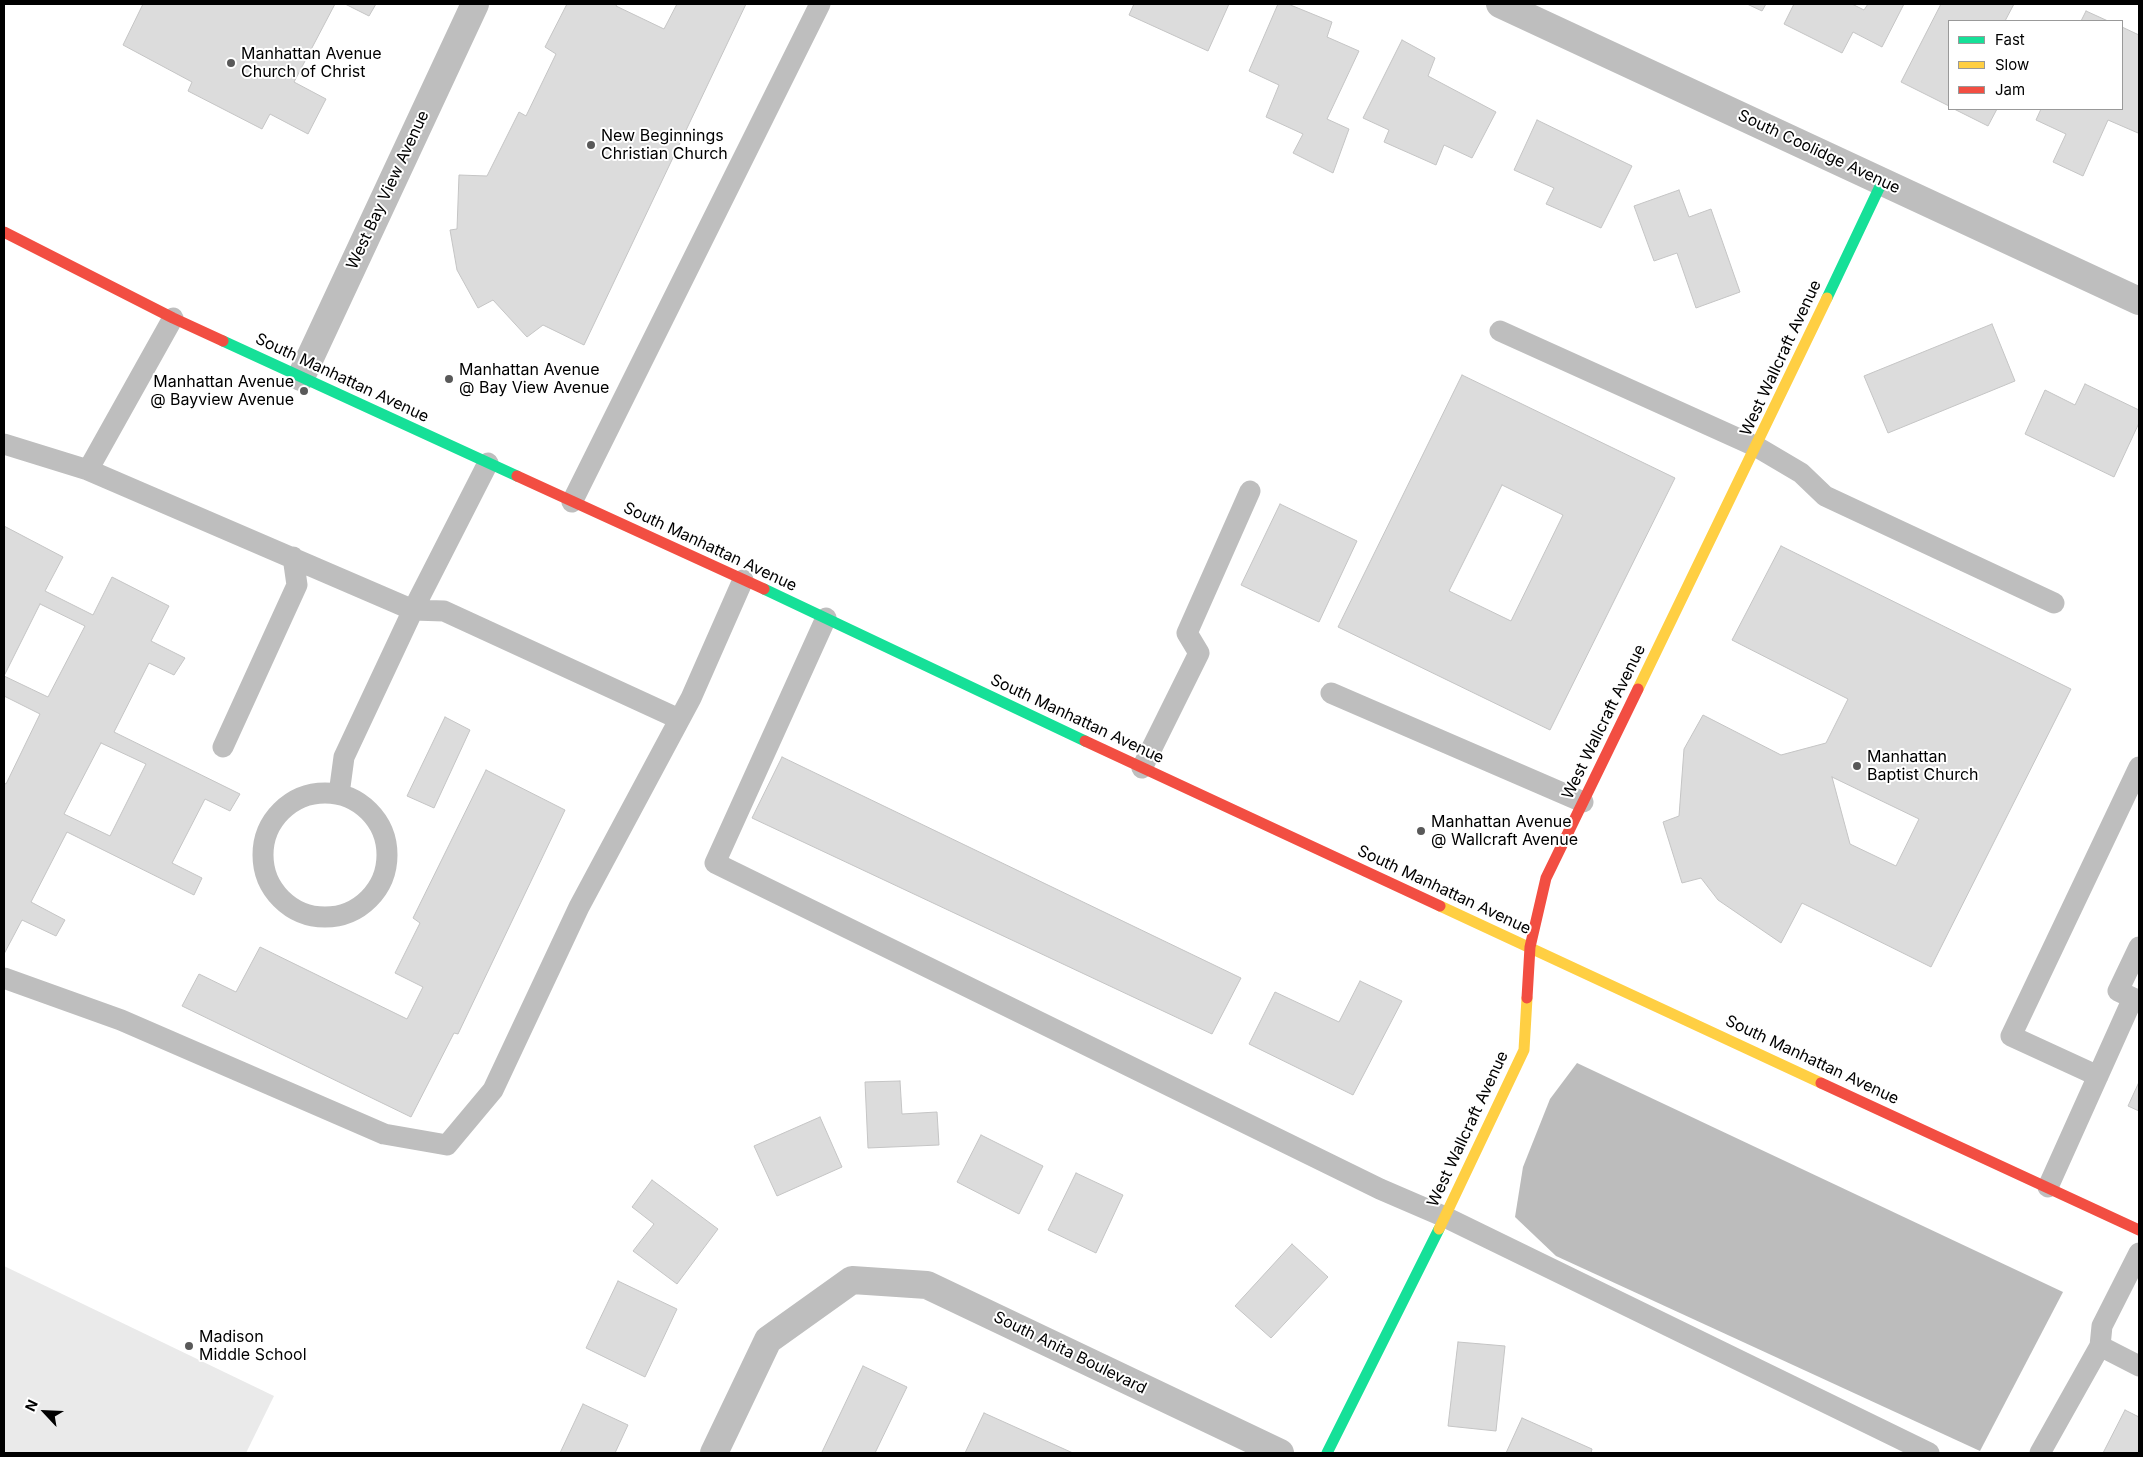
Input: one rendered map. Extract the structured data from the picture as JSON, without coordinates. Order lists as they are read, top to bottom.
{
  "streets": {
    "main road": ["West Wallcraft Avenue", "South Manhattan Avenue"],
    "street": ["South Coolidge Avenue", "West Bay View Avenue", "South Anita Boulevard"]
  },
  "crossings": [
    ["South Coolidge Avenue", "West Wallcraft Avenue"],
    ["West Bay View Avenue", "South Manhattan Avenue"],
    ["West Wallcraft Avenue", "South Manhattan Avenue"]
  ],
  "places": [
    "Manhattan Avenue Church of Christ",
    "New Beginnings Christian Church",
    "Manhattan Avenue @ Bay View Avenue",
    "Manhattan Avenue @ Bayview Avenue",
    "Manhattan Baptist Church",
    "Manhattan Avenue @ Wallcraft Avenue",
    "Madison Middle School"
  ],
  "legend": ["Fast", "Slow", "Jam"],
  "north": "top left"
}
